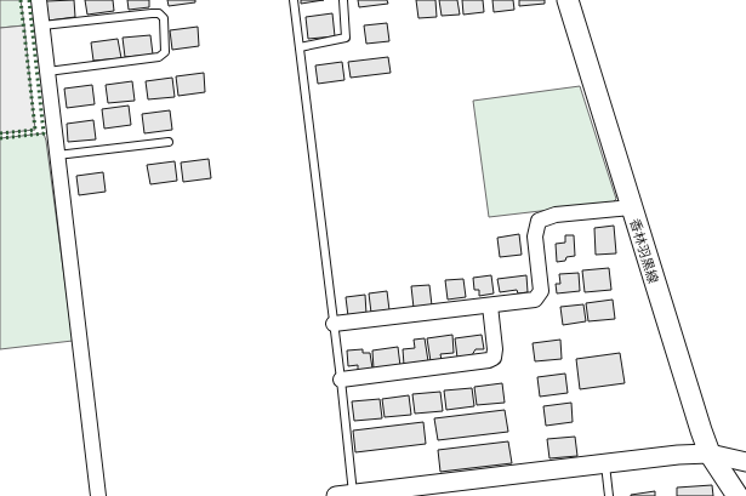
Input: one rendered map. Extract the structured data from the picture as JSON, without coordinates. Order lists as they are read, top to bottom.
{
  "streets": {
    "main road": ["香林羽黒線"]
  }
}
